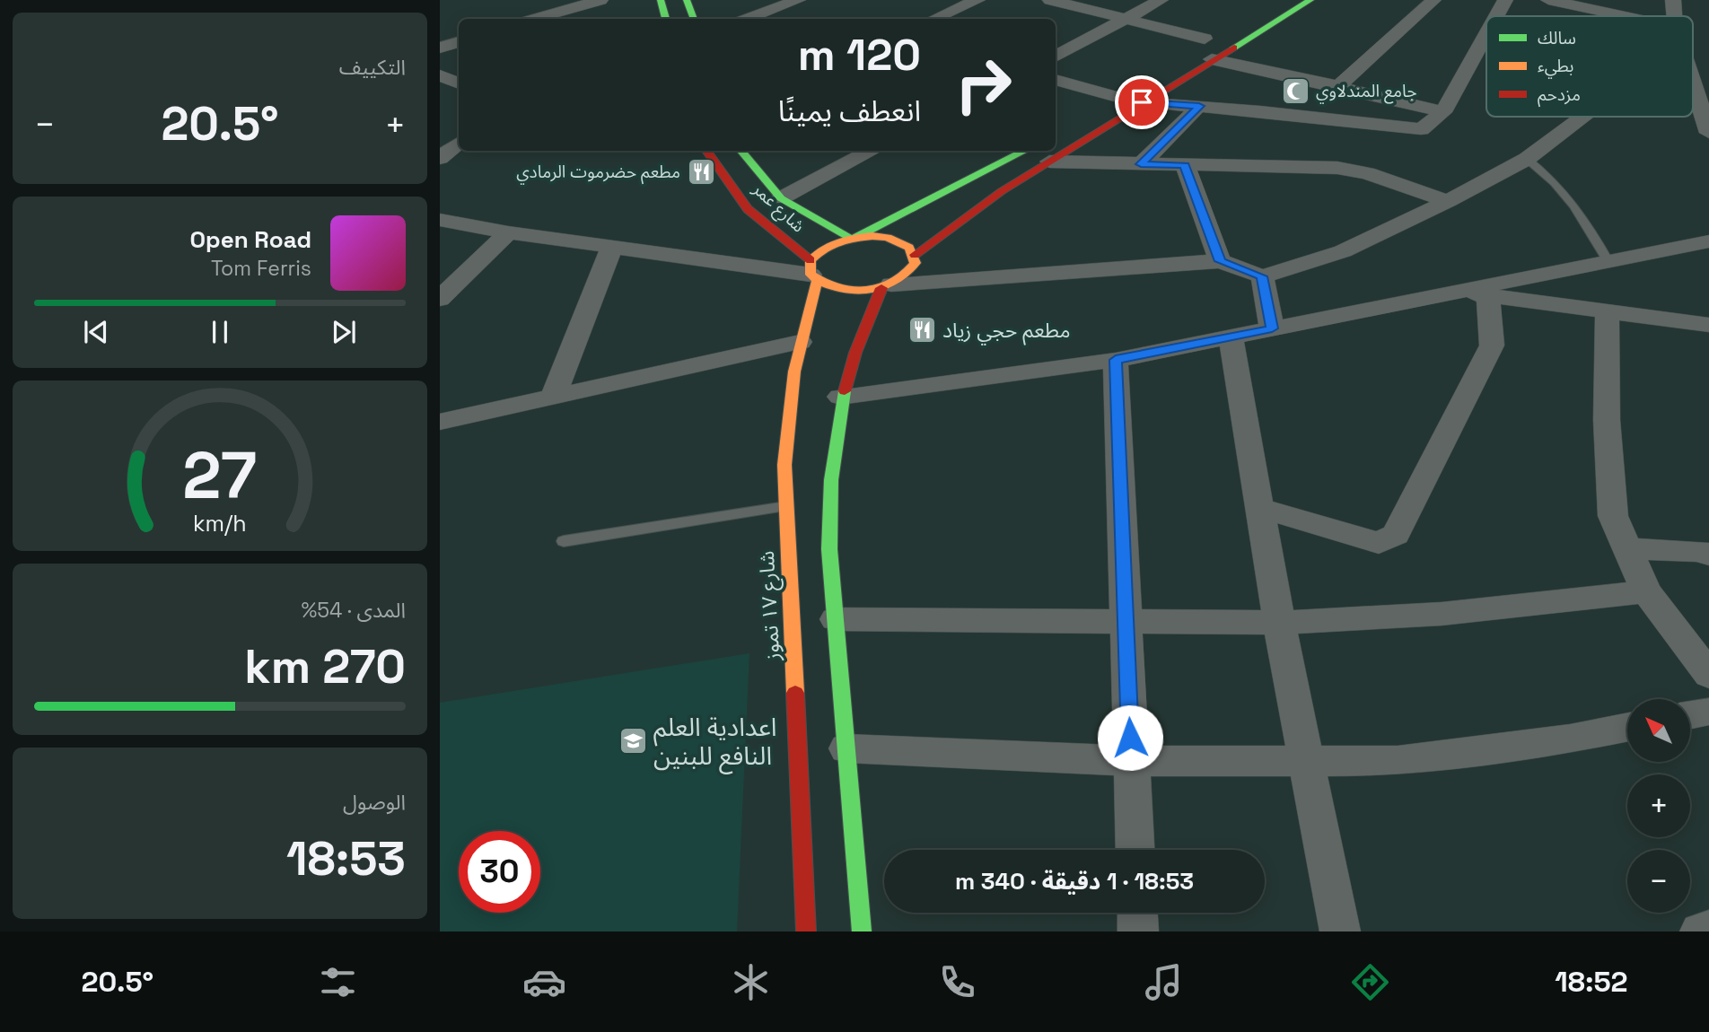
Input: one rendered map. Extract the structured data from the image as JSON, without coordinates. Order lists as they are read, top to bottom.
{
  "streets": {
    "main road": ["شارع عمر", "شارع ١٧ تموز"]
  },
  "crossings": [
    ["شارع عمر", "شارع ١٧ تموز"]
  ],
  "places": {
    "mosque": ["جامع المندلاوي"],
    "restaurant": ["مطعم حضرموت الرمادي", "مطعم حجي زياد"],
    "school or university": ["اعدادية العلم النافع للبنين"]
  },
  "legend": ["سالك", "بطيء", "مزدحم"],
  "north": "top left",
  "page": {
    "tile": [
      "التكييف",
      ["المدى · 54%", "270 km"],
      ["الوصول", "18:53"]
    ],
    "turn": ["120 m", "انعطف يمينًا"],
    "heat": ["−", "20.5°", "+"],
    "song": ["Open Road", "Tom Ferris"],
    "map_buttons": ["+", "−"],
    "limit": "30",
    "trip": "18:53 · 1 دقيقة · 340 m",
    "tabs": ["18:52", "20.5°"],
    "gauge": ["27", "km/h"]
  }
}
